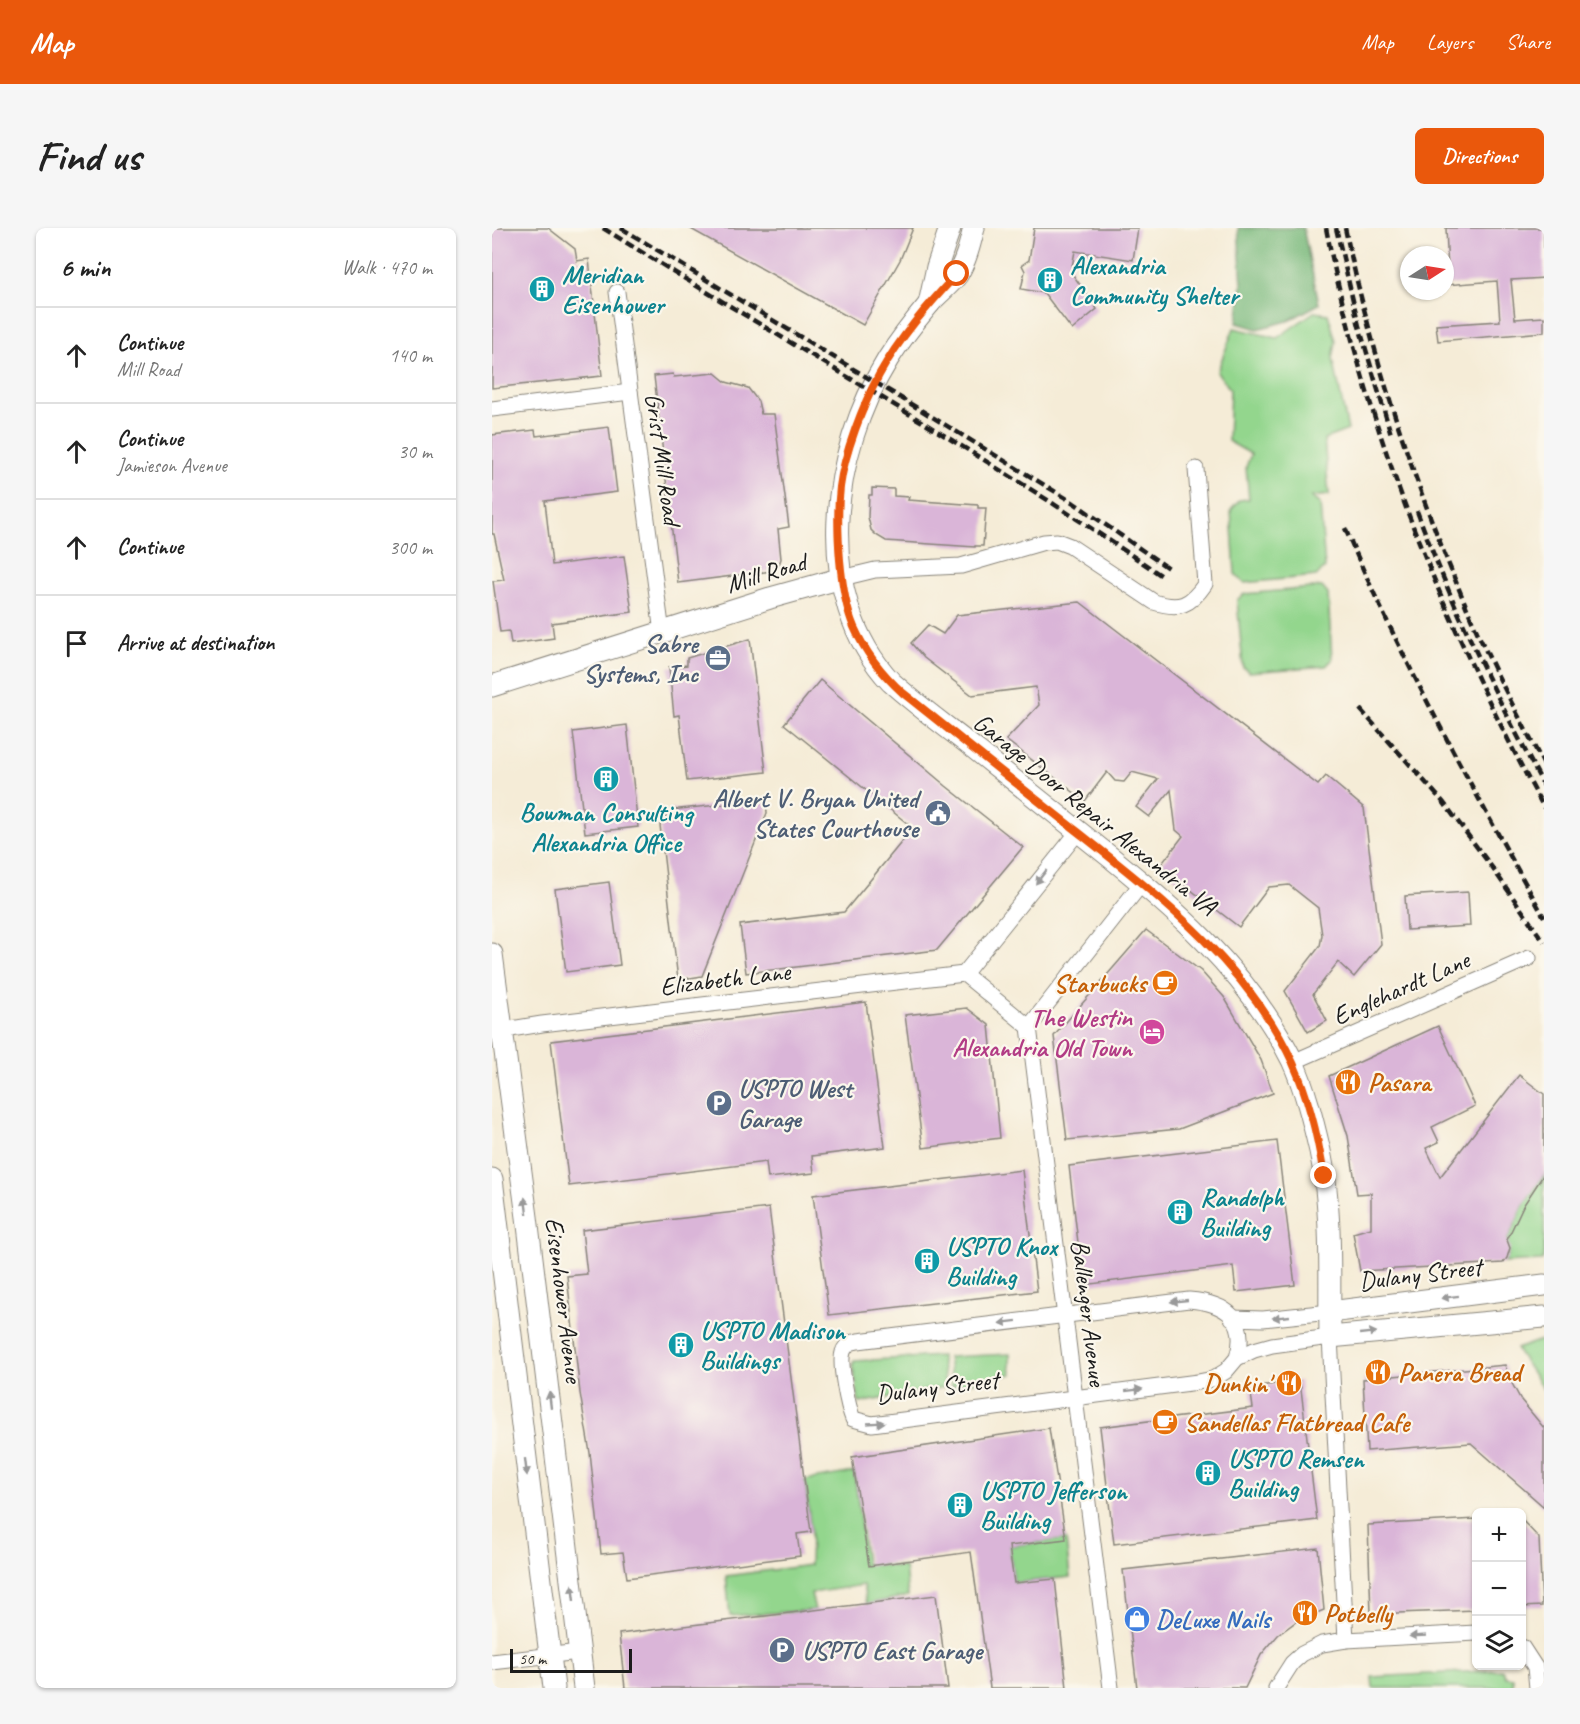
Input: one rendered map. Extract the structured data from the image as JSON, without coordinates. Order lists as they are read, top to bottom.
{
  "streets": {
    "street": [
      "Grist Mill Road",
      "Mill Road",
      "Garage Door Repair Alexandria VA",
      "Elizabeth Lane",
      "Englehardt Lane",
      "Dulany Street",
      "Eisenhower Avenue",
      "Ballenger Avenue"
    ]
  },
  "crossings": [
    ["Grist Mill Road", "Mill Road"],
    ["Mill Road", "Garage Door Repair Alexandria VA"],
    ["Garage Door Repair Alexandria VA", "Englehardt Lane"],
    ["Garage Door Repair Alexandria VA", "Dulany Street"],
    ["Elizabeth Lane", "Eisenhower Avenue"],
    ["Dulany Street", "Ballenger Avenue"]
  ],
  "places": {
    "building": [
      "Alexandria Community Shelter",
      "Meridian Eisenhower",
      "Bowman Consulting Alexandria Office",
      "Randolph Building",
      "USPTO Knox Building",
      "USPTO Madison Buildings",
      "USPTO Remsen Building",
      "USPTO Jefferson Building"
    ],
    "office": ["Sabre Systems, Inc"],
    "public building": ["Albert V. Bryan United States Courthouse"],
    "cafe": ["Starbucks", "Sandellas Flatbread Cafe"],
    "hotel": ["The Westin Alexandria Old Town"],
    "restaurant": [
      "Pasara",
      "Panera Bread",
      "Dunkin'",
      "Potbelly"
    ],
    "parking": ["USPTO West Garage", "USPTO East Garage"],
    "shop": ["DeLuxe Nails"]
  },
  "scale_bar": "50 m",
  "north": "right",
  "page": {
    "header": "Map",
    "nav": ["Map", "Layers", "Share"],
    "buttons": "Directions",
    "title": "Find us",
    "heading": ["6 min", "Walk · 470 m"],
    "list": [
      ["Continue", "Mill Road", "140 m"],
      ["Continue", "Jamieson Avenue", "30 m"],
      ["Continue", "300 m"],
      "Arrive at destination"
    ],
    "map_buttons": ["+", "−"],
    "scale": "50 m"
  }
}
